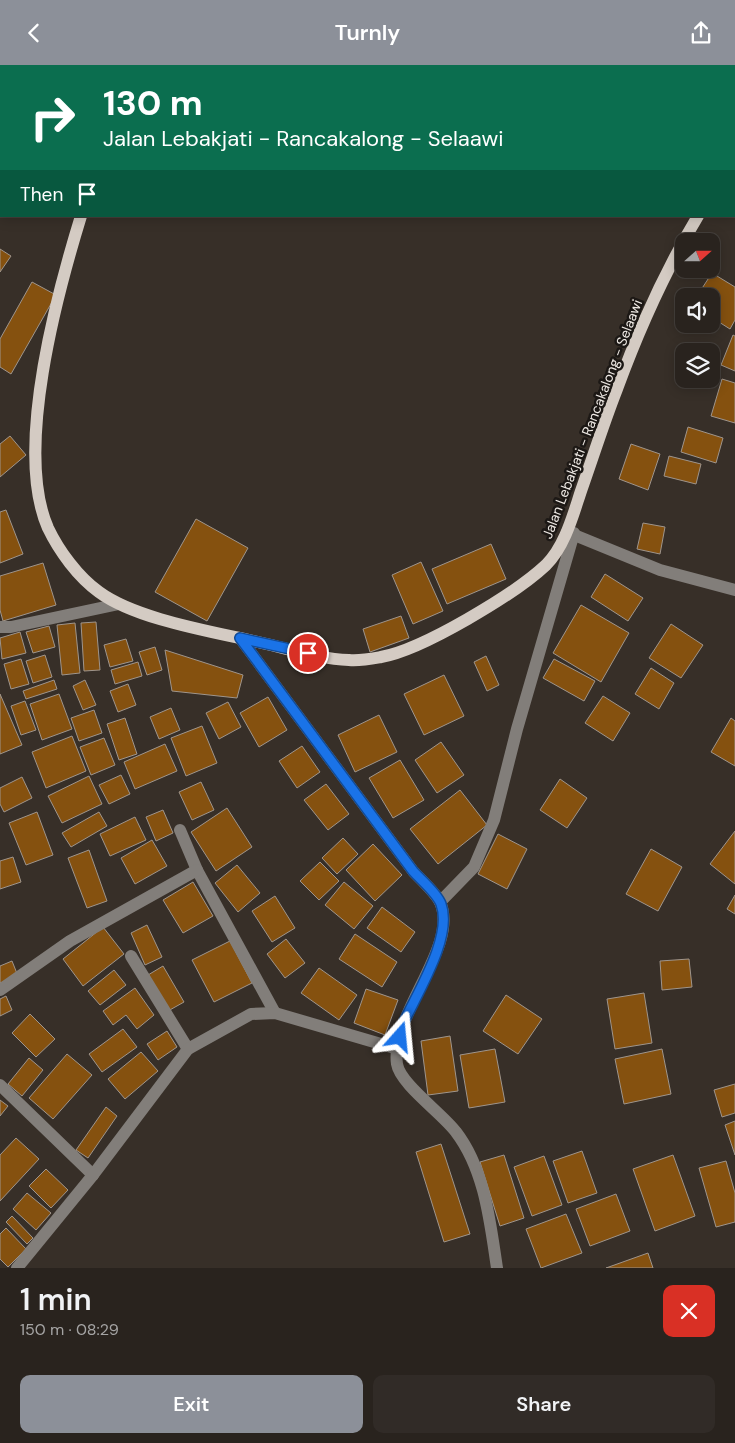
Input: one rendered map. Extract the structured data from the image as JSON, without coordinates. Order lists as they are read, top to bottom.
{
  "streets": {
    "main road": ["Jalan Lebakjati - Rancakalong - Selaawi"]
  },
  "north": "right",
  "page": {
    "header": "Turnly",
    "turn": ["130 m", "Jalan Lebakjati - Rancakalong - Selaawi"],
    "then": "Then",
    "heading": ["1 min", "150 m · 08:29"],
    "buttons": ["Exit", "Share"]
  }
}
